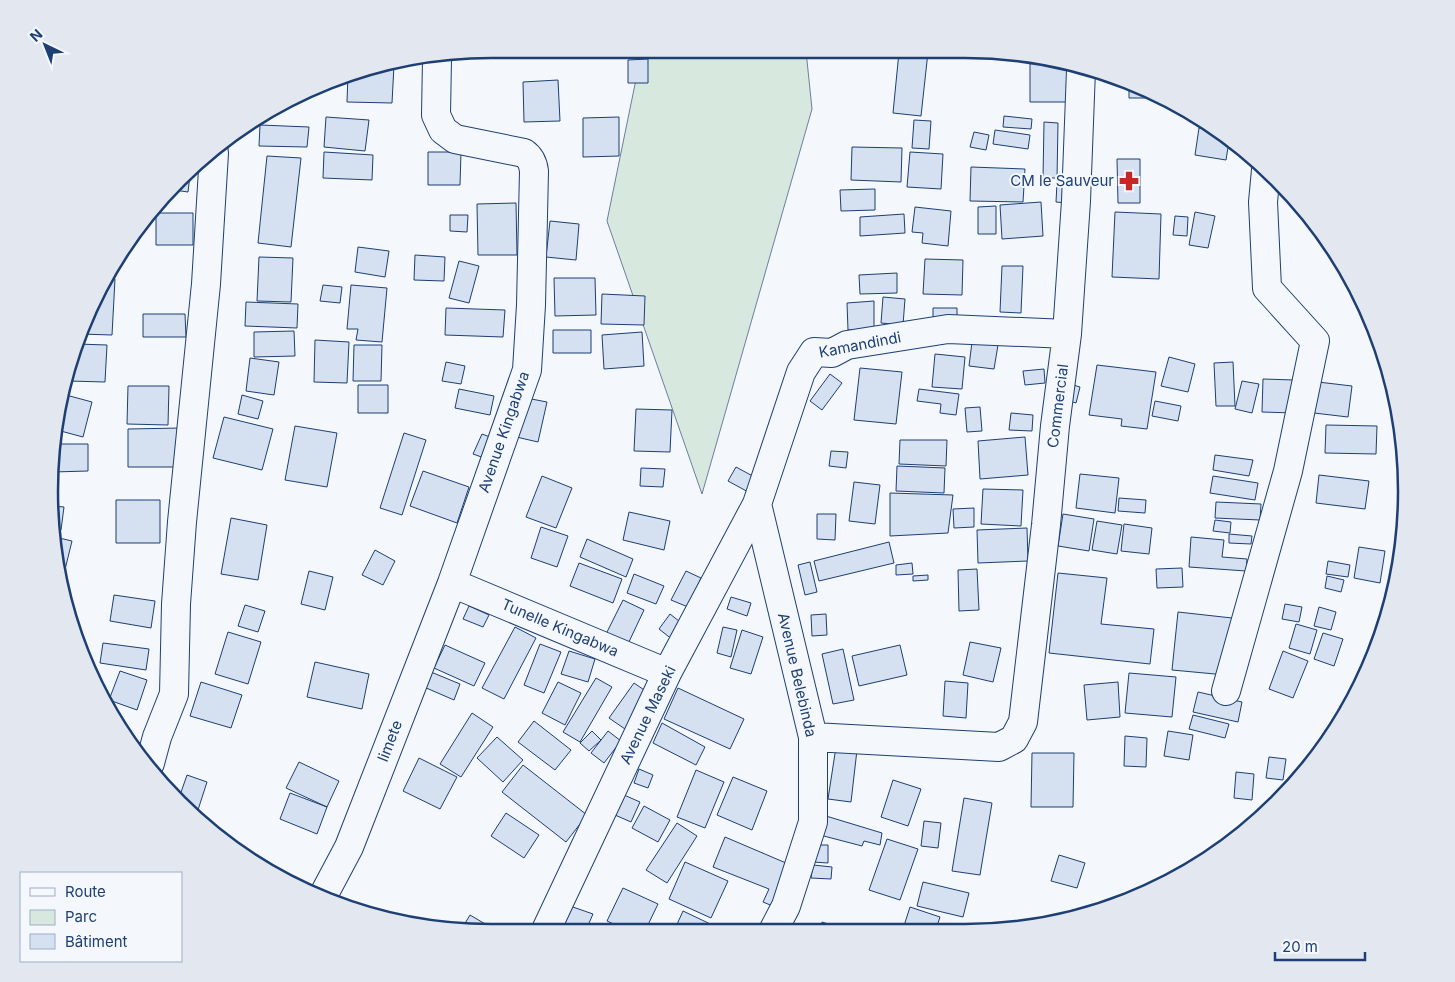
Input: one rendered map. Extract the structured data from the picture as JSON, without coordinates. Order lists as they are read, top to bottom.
{
  "streets": {
    "street": [
      "Kamandindi",
      "Commercial",
      "Avenue Kingabwa",
      "Tunelle Kingabwa",
      "Avenue Belebinda",
      "Avenue Maseki",
      "limete"
    ]
  },
  "crossings": [
    ["Kamandindi", "Commercial"],
    ["Kamandindi", "Avenue Belebinda"],
    ["Kamandindi", "Avenue Maseki"],
    ["Commercial", "Avenue Belebinda"],
    ["Avenue Kingabwa", "Tunelle Kingabwa"],
    ["Avenue Kingabwa", "limete"],
    ["Tunelle Kingabwa", "Avenue Maseki"],
    ["Tunelle Kingabwa", "limete"],
    ["Avenue Belebinda", "Avenue Maseki"]
  ],
  "places": {
    "pharmacy": ["CM le Sauveur"]
  },
  "legend": ["Route", "Parc", "Bâtiment"],
  "scale_bar": "20 m",
  "north": "top left"
}
